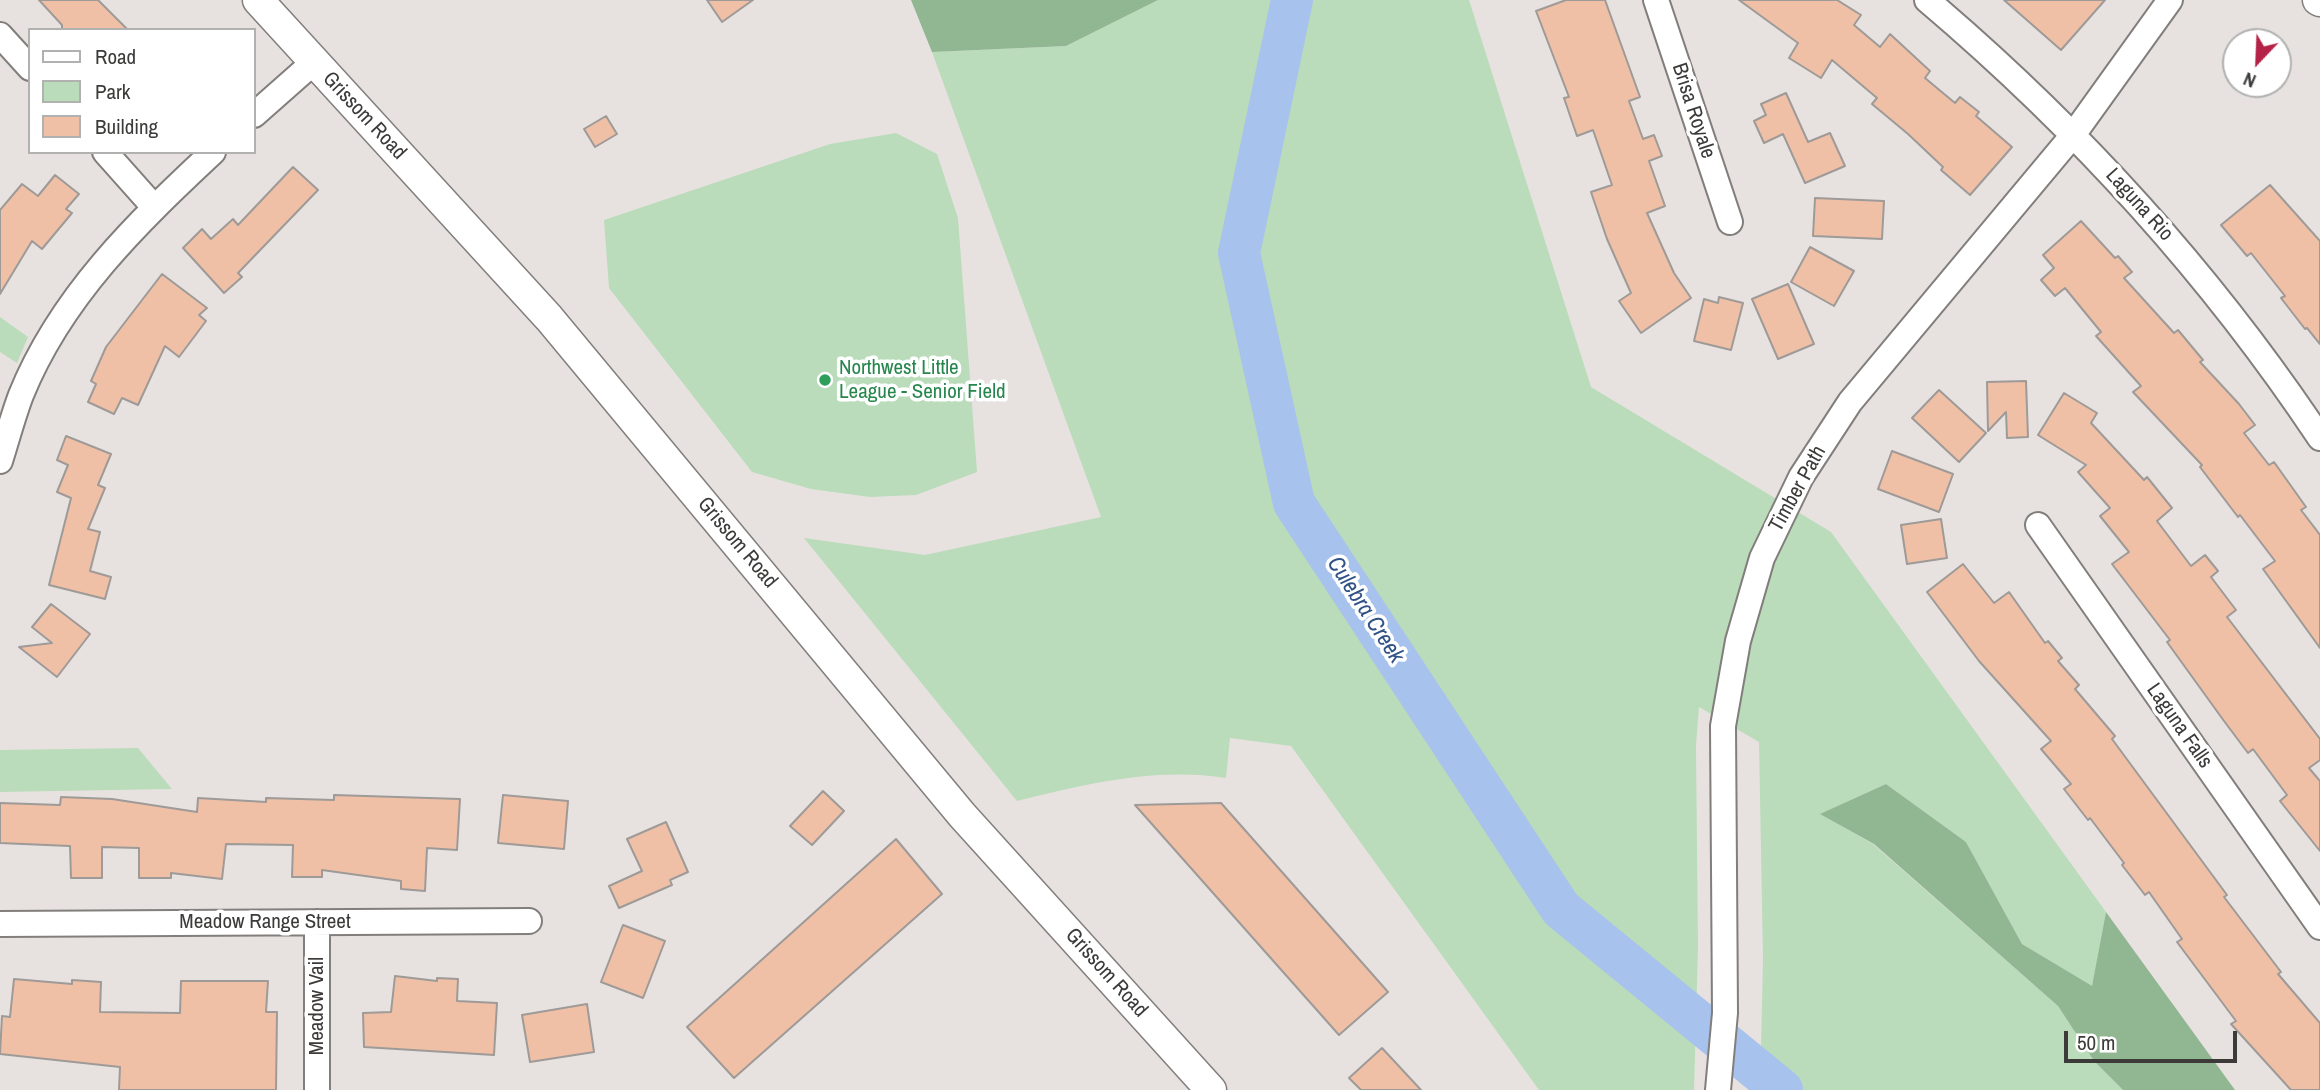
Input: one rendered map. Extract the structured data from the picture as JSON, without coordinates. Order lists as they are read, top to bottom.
{
  "streets": {
    "main road": ["Grissom Road"],
    "street": [
      "Brisa Royale",
      "Laguna Rio",
      "Timber Path",
      "Laguna Falls",
      "Meadow Range Street",
      "Meadow Vail"
    ]
  },
  "crossings": [
    ["Laguna Rio", "Timber Path"],
    ["Meadow Range Street", "Meadow Vail"]
  ],
  "water": ["Culebra Creek"],
  "places": ["Northwest Little League - Senior Field"],
  "legend": ["Road", "Park", "Building"],
  "scale_bar": "50 m",
  "north": "bottom left"
}
